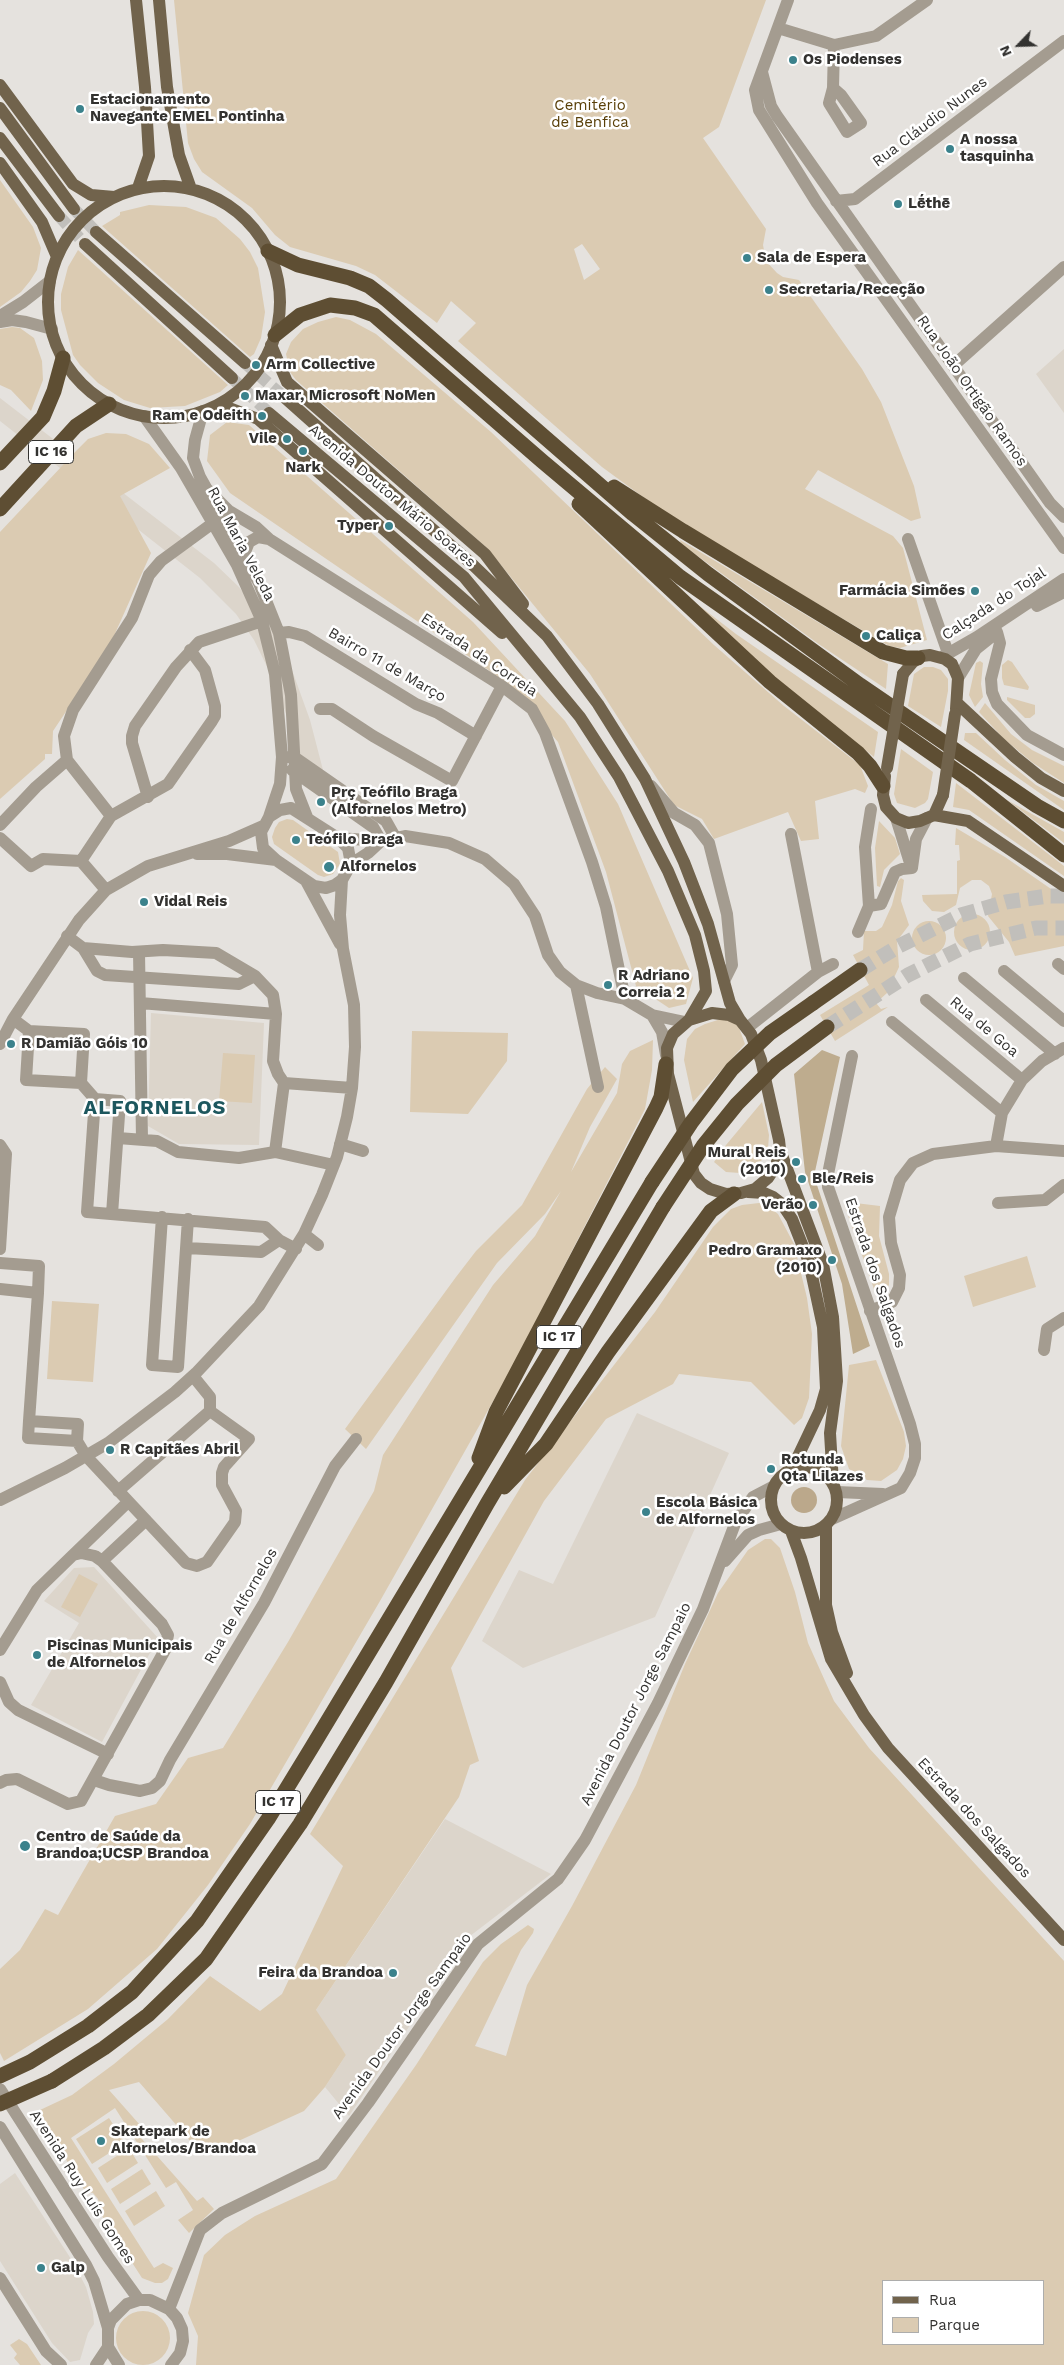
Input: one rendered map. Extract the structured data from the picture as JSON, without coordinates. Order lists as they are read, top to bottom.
{
  "streets": {
    "highway": ["IC 16", "IC 17"],
    "main road": ["Avenida Doutor Mário Soares", "Estrada dos Salgados"],
    "street": [
      "Rua Cláudio Nunes",
      "Rua João Ortigão Ramos",
      "Rua Maria Veleda",
      "Calçada do Tojal",
      "Estrada da Correia",
      "Bairro 11 de Março",
      "Rua de Goa",
      "Rua de Alfornelos",
      "Avenida Doutor Jorge Sampaio",
      "Avenida Ruy Luís Gomes"
    ]
  },
  "crossings": [
    ["Rua Cláudio Nunes", "Rua João Ortigão Ramos"],
    ["Rua Maria Veleda", "Estrada da Correia"],
    ["Rua Maria Veleda", "Bairro 11 de Março"],
    ["Estrada dos Salgados", "Avenida Doutor Jorge Sampaio"]
  ],
  "districts": ["ALFORNELOS"],
  "parks": ["Cemitério de Benfica"],
  "places": [
    "Os Piodenses",
    "Estacionamento Navegante EMEL Pontinha",
    "A nossa tasquinha",
    "Lḗthē",
    "Sala de Espera",
    "Secretaria/Receção",
    "Arm Collective",
    "Maxar, Microsoft NoMen",
    "Ram e Odeith",
    "Vile",
    "Nark",
    "Typer",
    "Farmácia Simões",
    "Caliça",
    "Prç Teófilo Braga (Alfornelos Metro)",
    "Teófilo Braga",
    "Alfornelos",
    "Vidal Reis",
    "R Adriano Correia 2",
    "R Damião Góis 10",
    "Mural Reis (2010)",
    "Ble/Reis",
    "Verão",
    "Pedro Gramaxo (2010)",
    "R Capitães Abril",
    "Rotunda Qta Lilazes",
    "Escola Básica de Alfornelos",
    "Piscinas Municipais de Alfornelos",
    "Centro de Saúde da Brandoa;UCSP Brandoa",
    "Feira da Brandoa",
    "Skatepark de Alfornelos/Brandoa",
    "Galp"
  ],
  "legend": ["Rua", "Parque"],
  "north": "bottom left"
}
